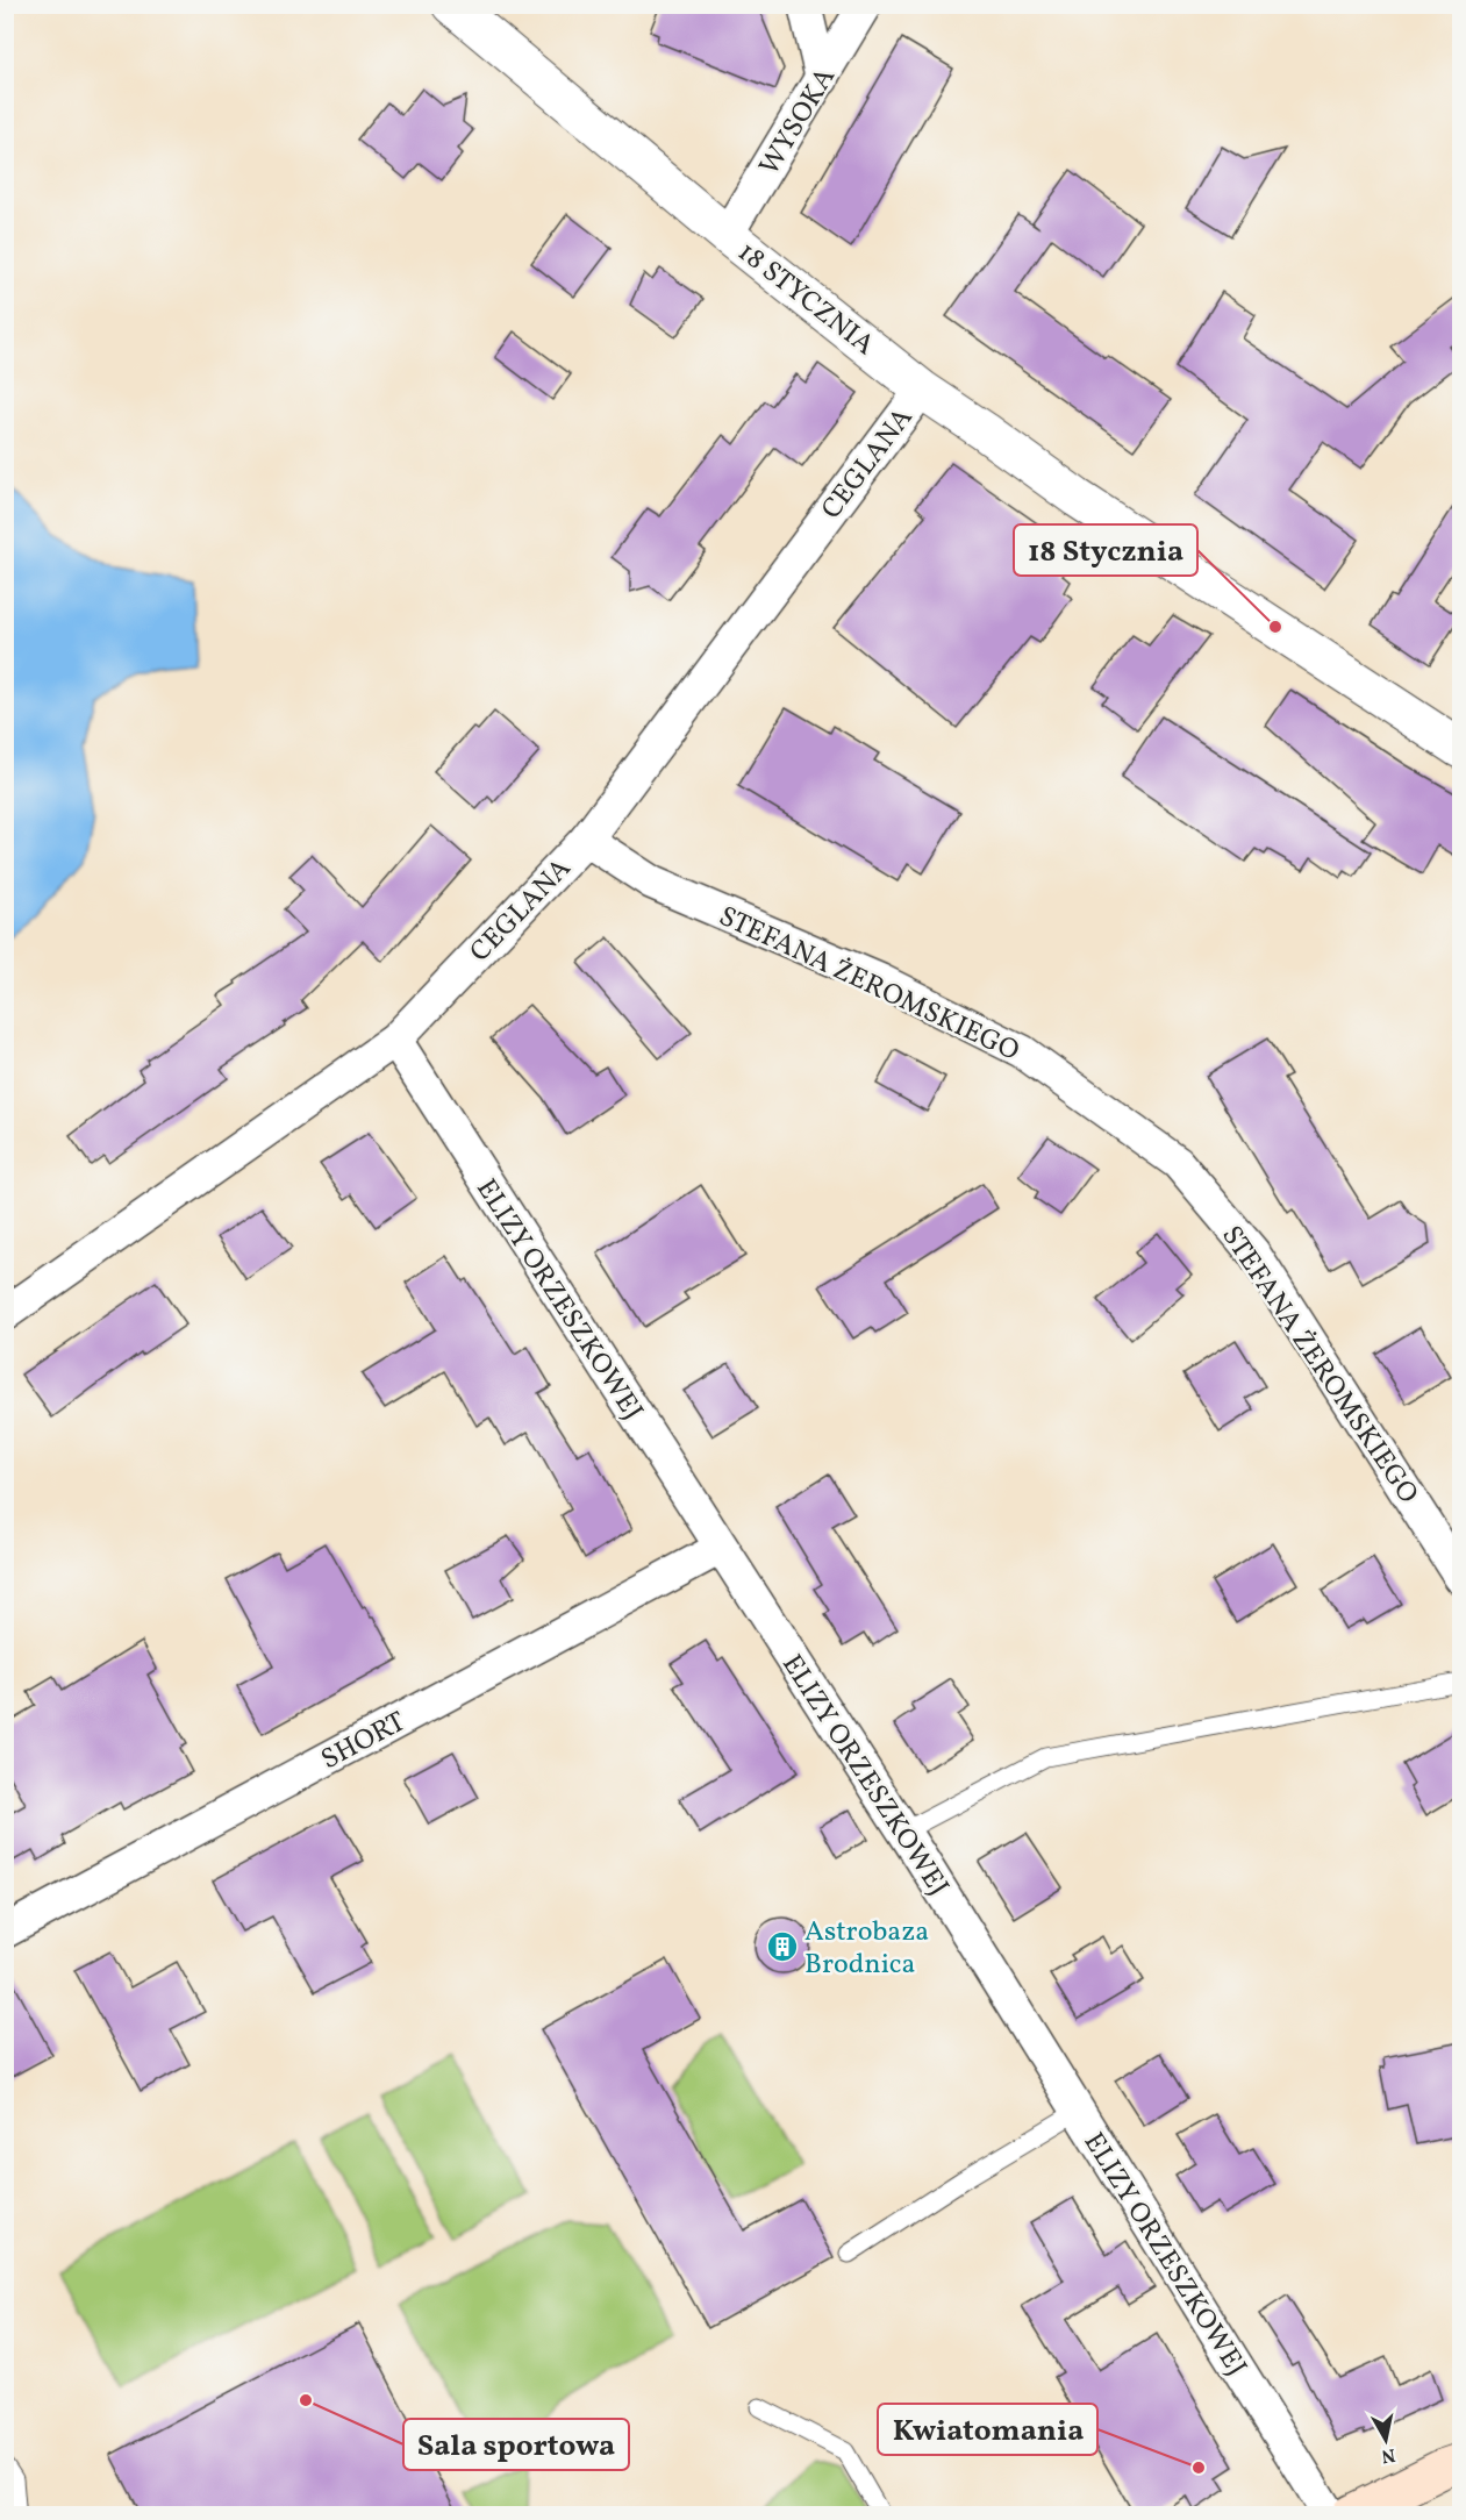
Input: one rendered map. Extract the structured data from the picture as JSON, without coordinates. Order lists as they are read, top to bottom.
{
  "streets": {
    "street": [
      "WYSOKA",
      "18 STYCZNIA",
      "CEGLANA",
      "STEFANA ŻEROMSKIEGO",
      "ELIZY ORZESZKOWEJ",
      "SHORT"
    ]
  },
  "crossings": [
    ["WYSOKA", "18 STYCZNIA"],
    ["18 STYCZNIA", "CEGLANA"],
    ["CEGLANA", "STEFANA ŻEROMSKIEGO"],
    ["CEGLANA", "ELIZY ORZESZKOWEJ"],
    ["ELIZY ORZESZKOWEJ", "SHORT"]
  ],
  "places": {
    "other": ["18 Stycznia", "Sala sportowa", "Kwiatomania"],
    "building": ["Astrobaza Brodnica"]
  },
  "north": "bottom"
}
